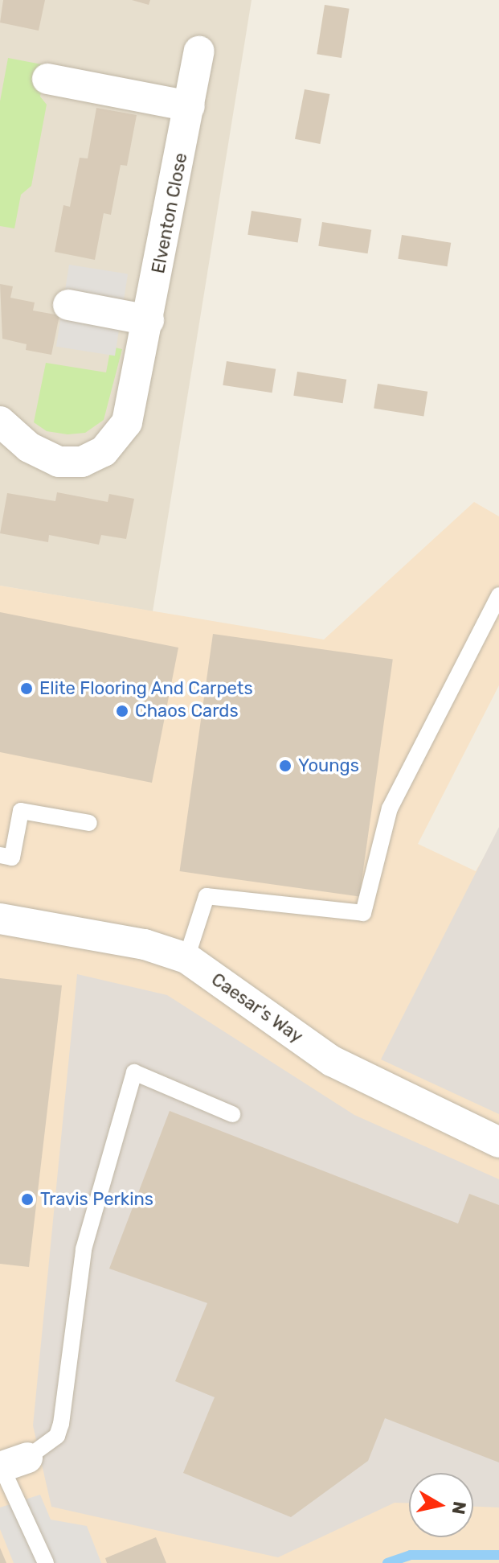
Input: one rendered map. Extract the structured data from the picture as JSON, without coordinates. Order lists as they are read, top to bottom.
{
  "streets": {
    "street": ["Elventon Close", "Caesar's Way"]
  },
  "places": [
    "Elite Flooring And Carpets",
    "Chaos Cards",
    "Youngs",
    "Travis Perkins"
  ],
  "north": "right"
}
